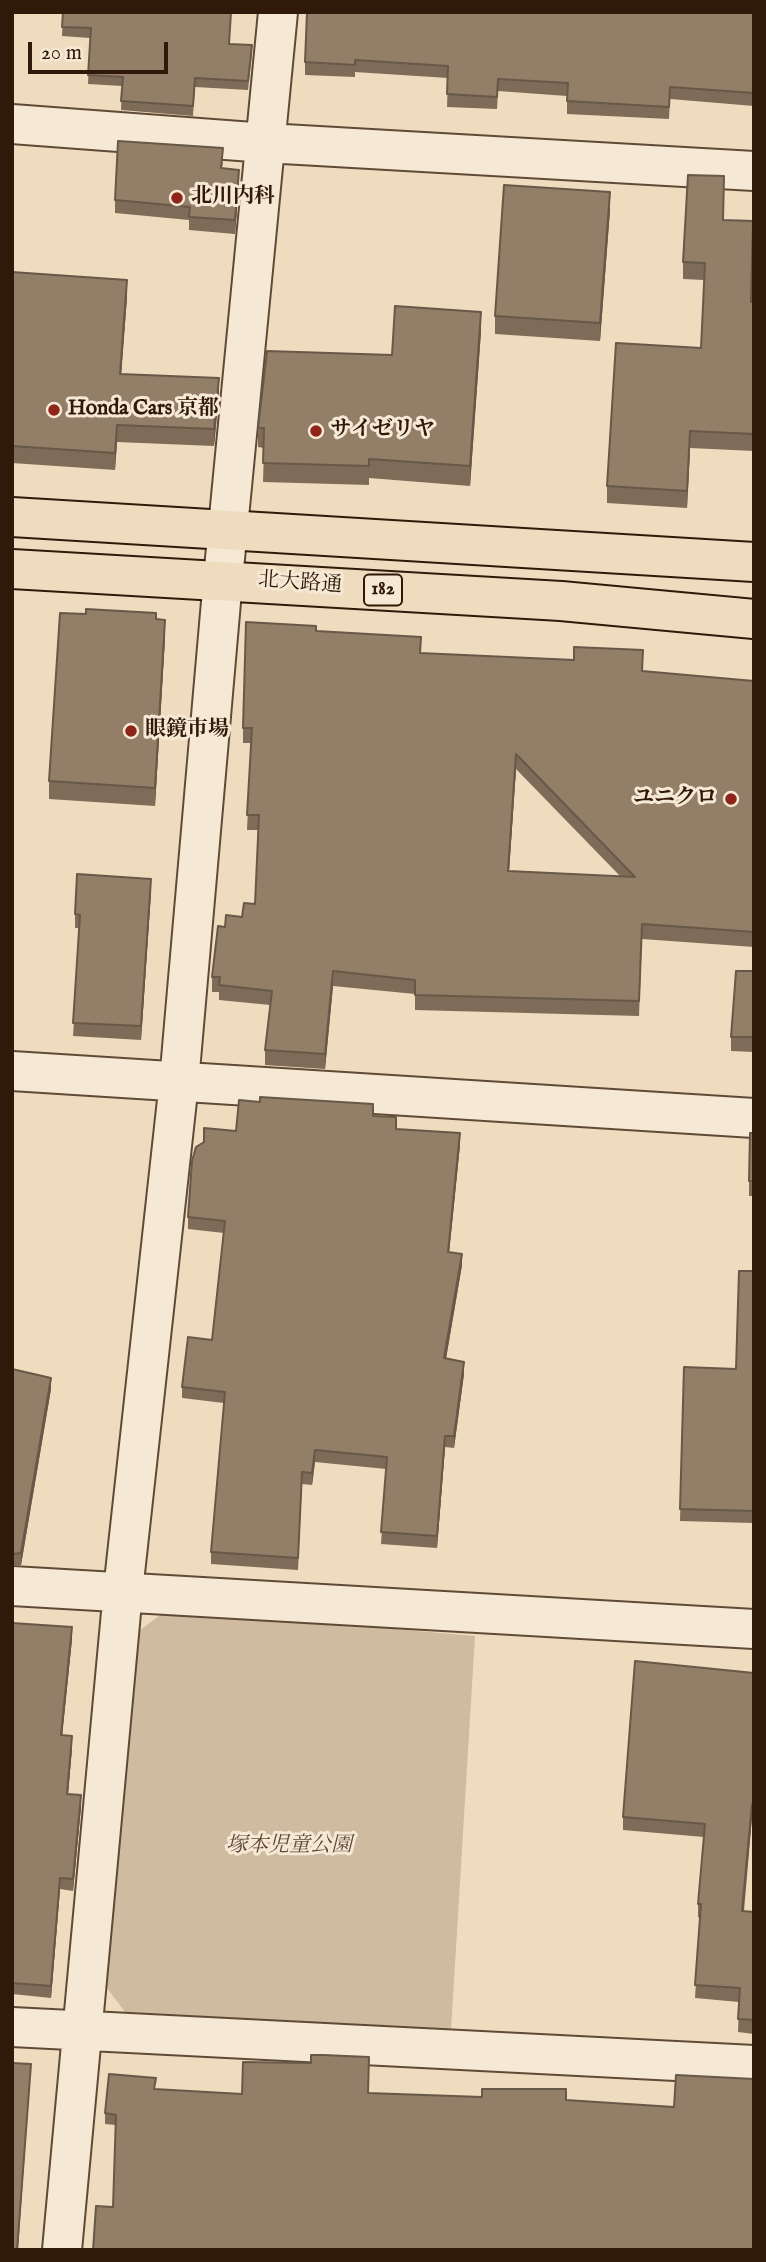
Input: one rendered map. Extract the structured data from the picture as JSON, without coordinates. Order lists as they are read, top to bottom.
{
  "streets": {
    "main road": ["北大路通", "182"]
  },
  "parks": ["塚本児童公園"],
  "places": [
    "北川内科",
    "Honda Cars 京都",
    "サイゼリヤ",
    "眼鏡市場",
    "ユニクロ"
  ],
  "scale_bar": "20 m"
}
